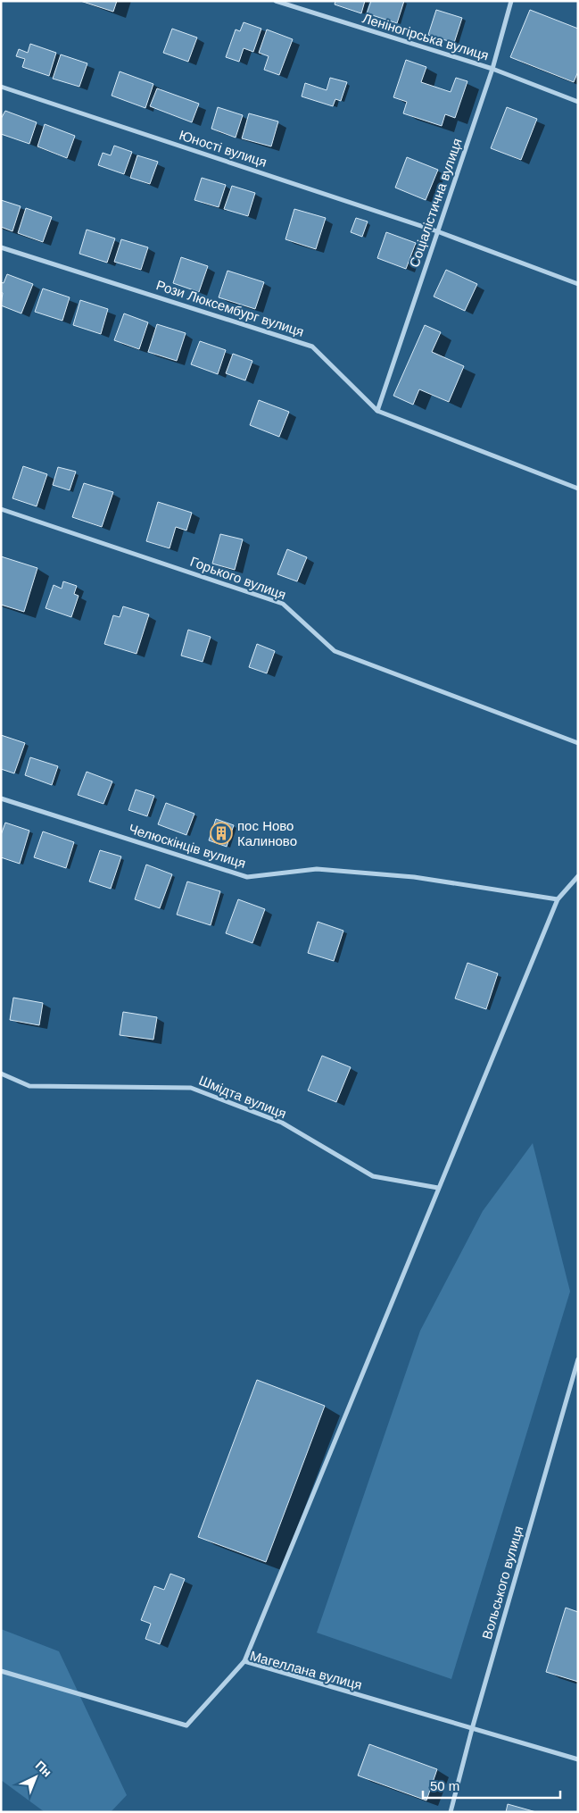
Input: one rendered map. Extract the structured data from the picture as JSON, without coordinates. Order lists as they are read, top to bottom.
{
  "streets": {
    "street": [
      "Леніногірська вулиця",
      "Юності вулиця",
      "Соціалістична вулиця",
      "Рози Люксембург вулиця",
      "Горького вулиця",
      "Челюскінців вулиця",
      "Шмідта вулиця",
      "Вольського вулиця",
      "Магеллана вулиця"
    ]
  },
  "crossings": [
    ["Леніногірська вулиця", "Соціалістична вулиця"],
    ["Юності вулиця", "Соціалістична вулиця"],
    ["Соціалістична вулиця", "Рози Люксембург вулиця"],
    ["Вольського вулиця", "Магеллана вулиця"]
  ],
  "places": {
    "building": ["пос Ново Калиново"]
  },
  "scale_bar": "50 m",
  "north": "top right"
}
